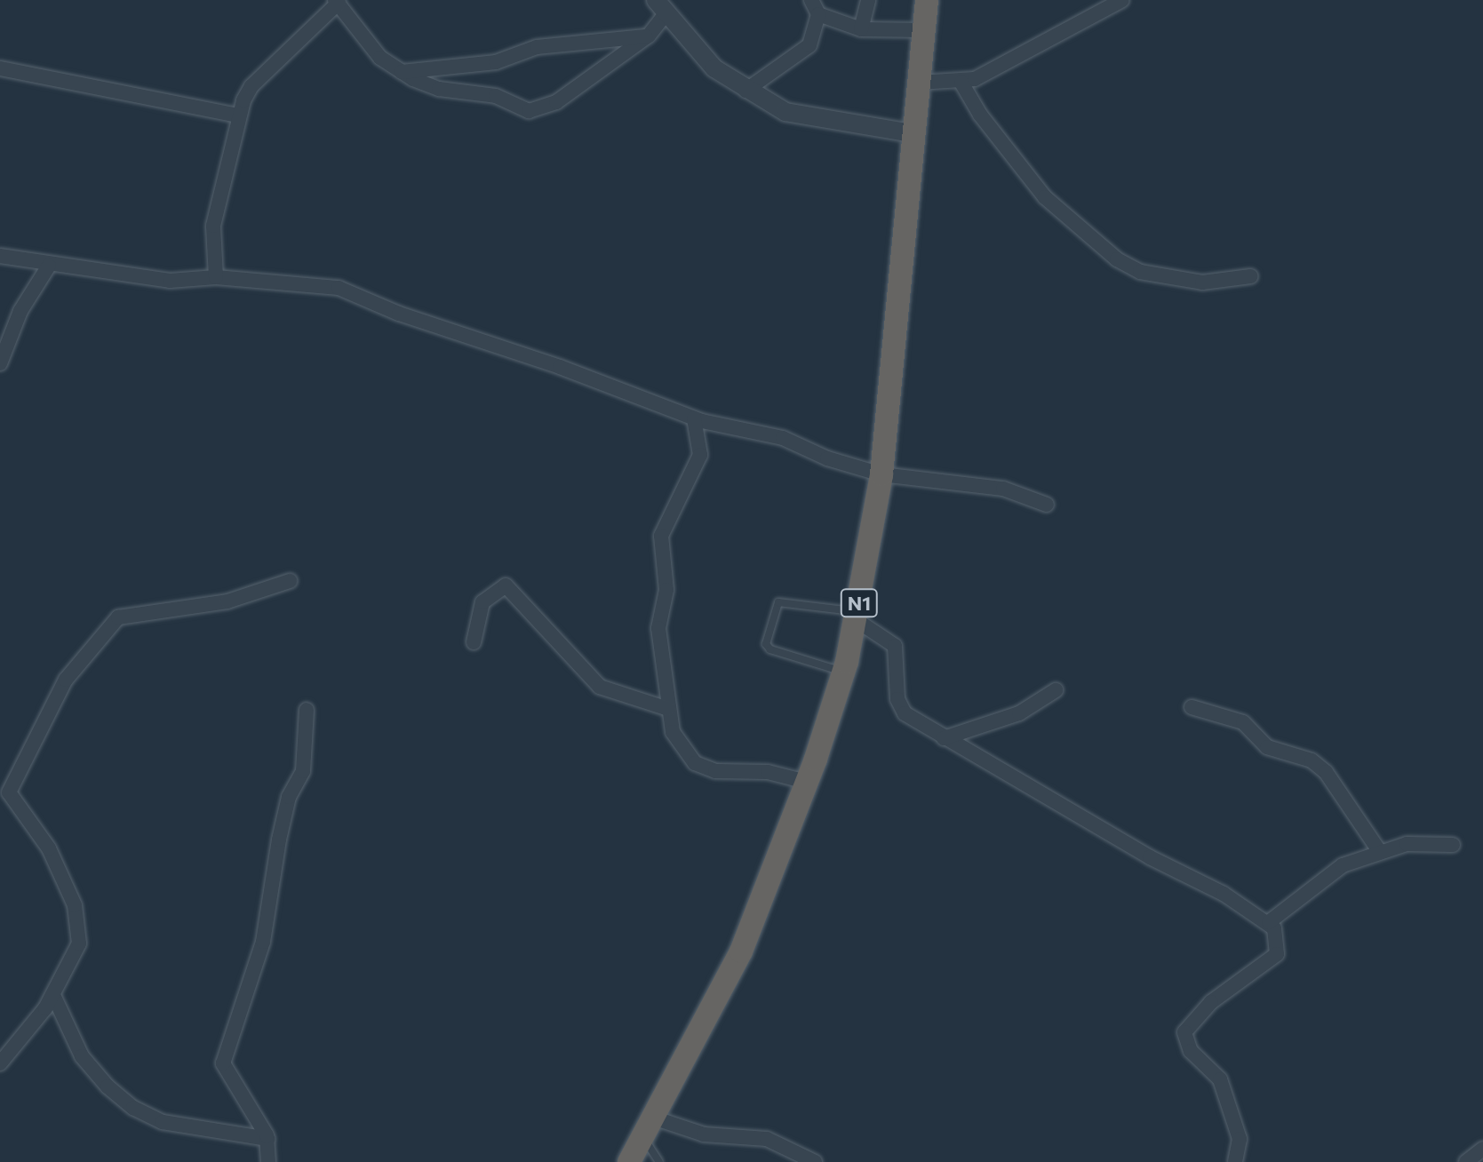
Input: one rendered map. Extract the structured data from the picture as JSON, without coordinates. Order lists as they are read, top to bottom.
{
  "streets": {
    "highway": ["N1"]
  }
}
